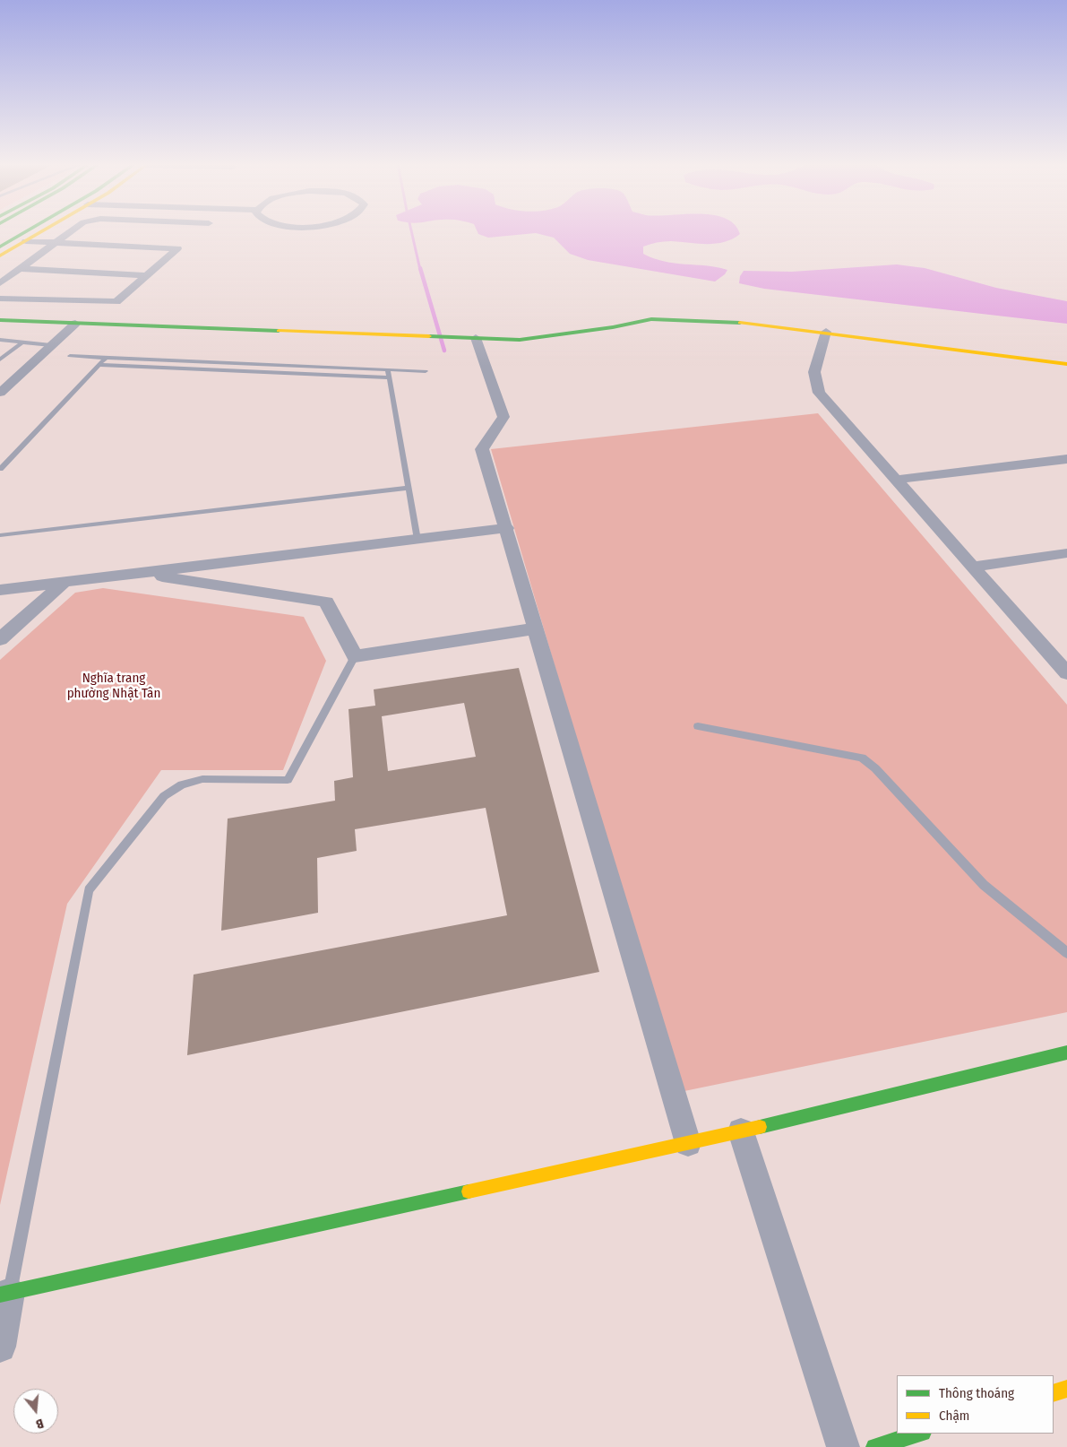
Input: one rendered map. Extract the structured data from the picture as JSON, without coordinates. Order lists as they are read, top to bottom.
{
  "parks": ["Nghĩa trang phường Nhật Tân"],
  "legend": ["Thông thoáng", "Chậm"],
  "north": "bottom"
}
